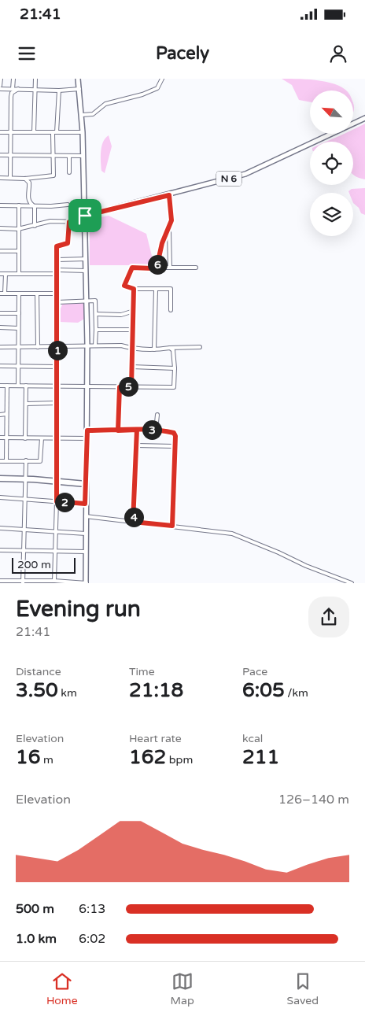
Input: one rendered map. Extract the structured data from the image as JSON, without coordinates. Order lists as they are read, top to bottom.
{
  "streets": {
    "main road": ["N 6"]
  },
  "scale_bar": "200 m",
  "north": "top left",
  "page": {
    "status": "21:41",
    "header": "Pacely",
    "pins": [
      "6",
      "1",
      "5",
      "3",
      "2",
      "4"
    ],
    "scale": "200 m",
    "heading": ["Evening run", "21:41"],
    "stats": [
      ["Distance", "3.50 km"],
      ["Time", "21:18"],
      ["Pace", "6:05 /km"],
      ["Elevation", "16 m"],
      ["Heart rate", "162 bpm"],
      ["kcal", "211"]
    ],
    "chart": ["Elevation", "126–140 m"],
    "list": [
      {
        "name": "500 m",
        "note": "6:13"
      },
      {
        "name": "1.0 km",
        "note": "6:02"
      }
    ],
    "tabs": ["Home", "Map", "Saved"]
  }
}
